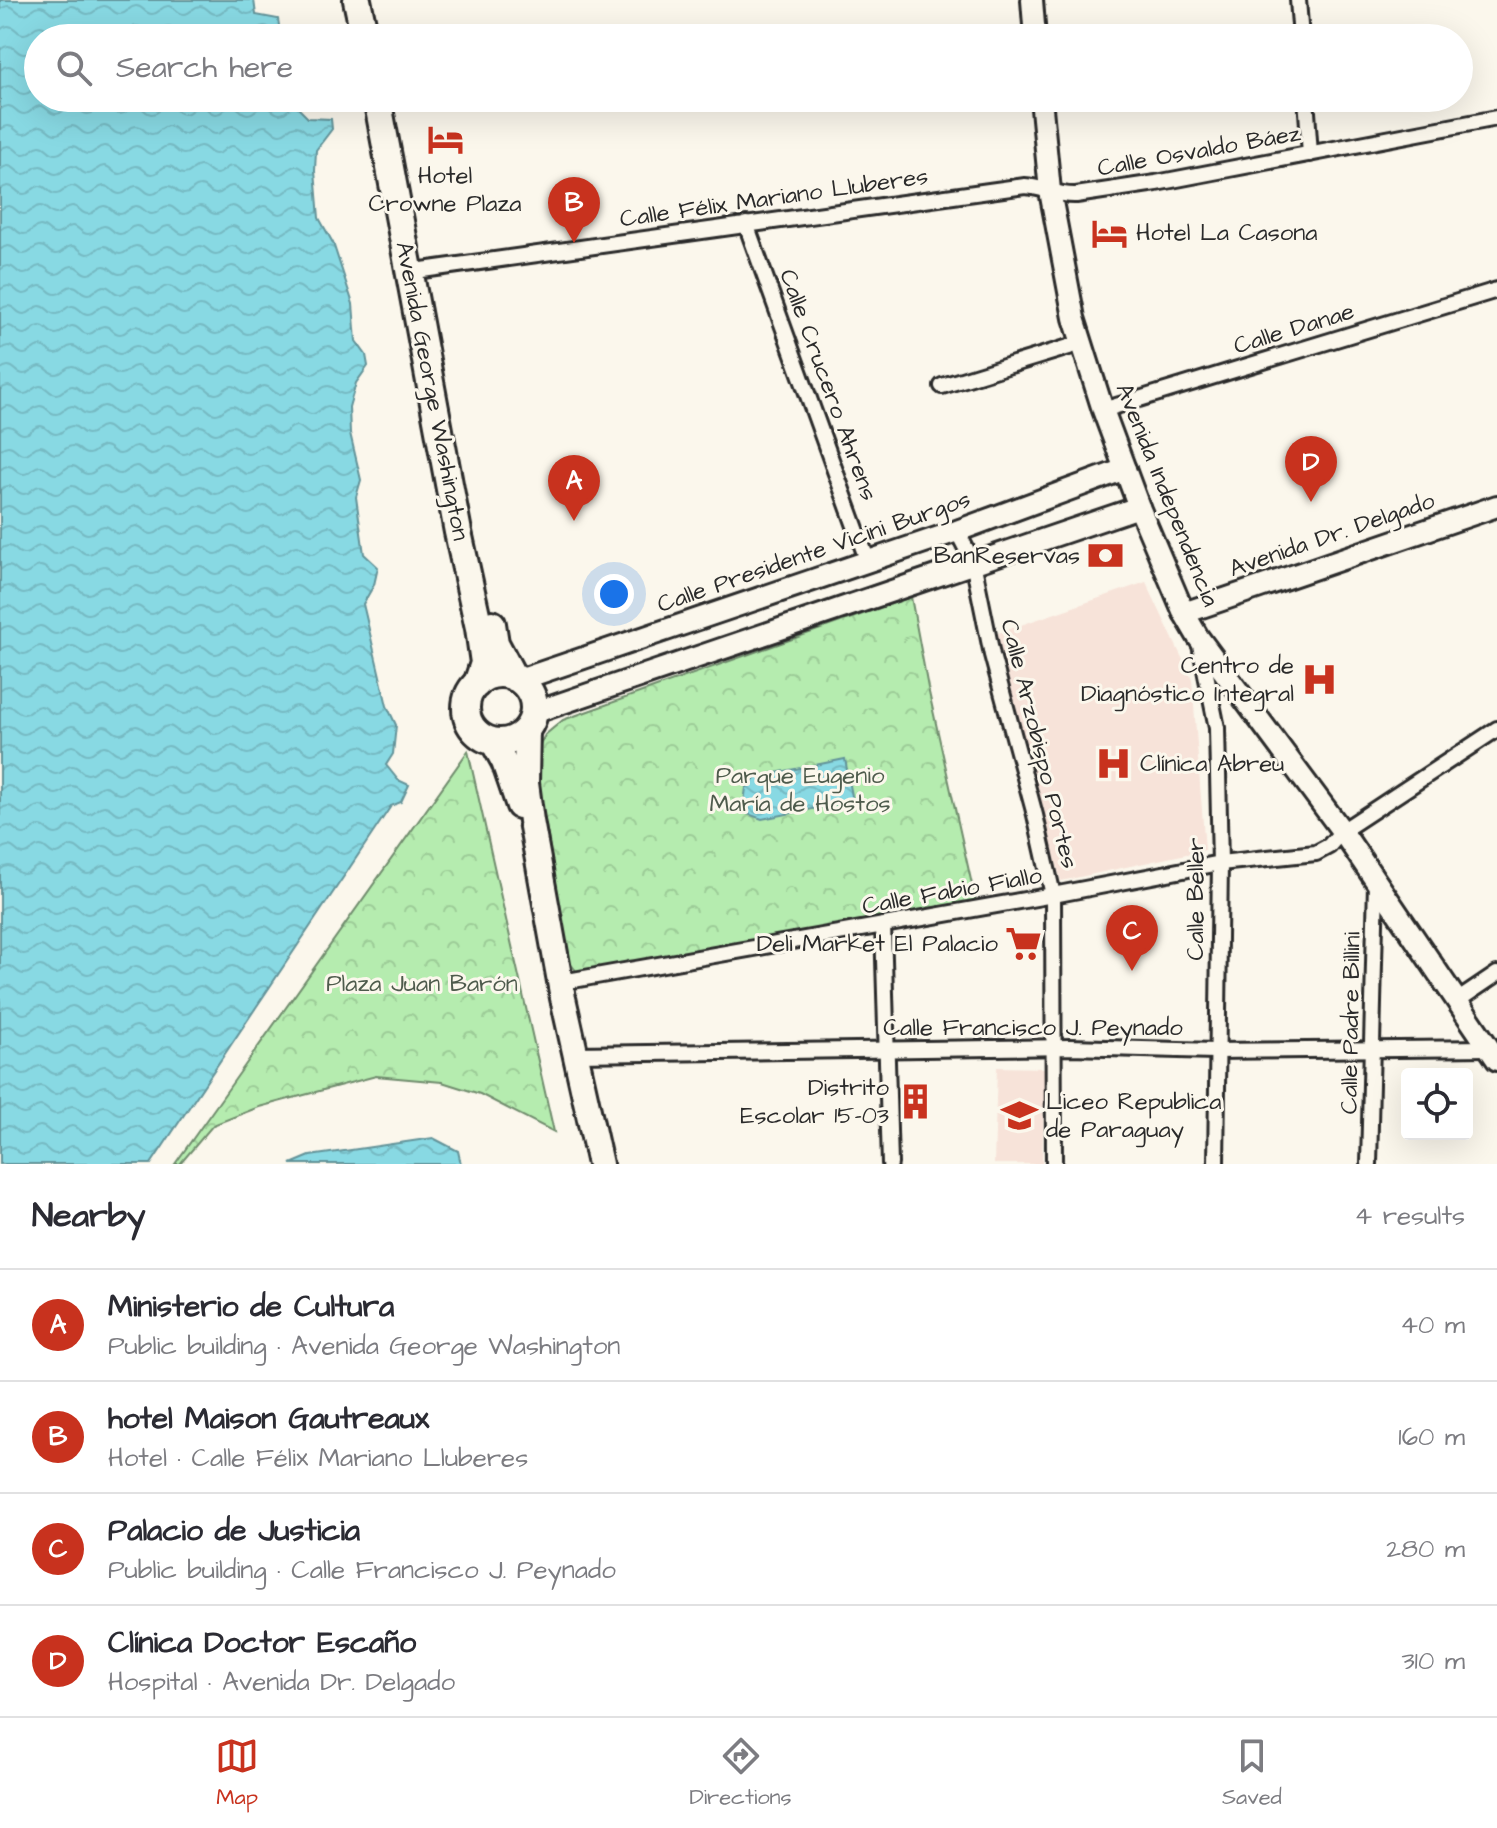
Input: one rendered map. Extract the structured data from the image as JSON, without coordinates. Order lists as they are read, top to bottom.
{
  "streets": {
    "highway": ["Avenida George Washington"],
    "main road": ["Avenida Independencia", "Avenida Dr. Delgado", "Calle Presidente Vicini Burgos"],
    "street": [
      "Calle Osvaldo Báez",
      "Calle Félix Mariano Lluberes",
      "Calle Danae",
      "Calle Crucero Ahrens",
      "Calle Arzobispo Portes",
      "Calle Fabio Fiallo",
      "Calle Beller",
      "Calle Padre Billini",
      "Calle Francisco J. Peynado"
    ]
  },
  "crossings": [
    ["Calle Osvaldo Báez", "Calle Félix Mariano Lluberes"],
    ["Calle Osvaldo Báez", "Avenida Independencia"],
    ["Calle Félix Mariano Lluberes", "Calle Crucero Ahrens"],
    ["Calle Félix Mariano Lluberes", "Avenida George Washington"],
    ["Calle Félix Mariano Lluberes", "Avenida Independencia"],
    ["Calle Danae", "Avenida Independencia"],
    ["Calle Crucero Ahrens", "Calle Presidente Vicini Burgos"],
    ["Avenida George Washington", "Calle Presidente Vicini Burgos"],
    ["Avenida Independencia", "Avenida Dr. Delgado"],
    ["Avenida Independencia", "Calle Presidente Vicini Burgos"],
    ["Avenida Independencia", "Calle Fabio Fiallo"],
    ["Avenida Independencia", "Calle Beller"],
    ["Avenida Independencia", "Calle Padre Billini"],
    ["Avenida Independencia", "Calle Francisco J. Peynado"],
    ["Calle Presidente Vicini Burgos", "Calle Arzobispo Portes"],
    ["Calle Arzobispo Portes", "Calle Fabio Fiallo"],
    ["Calle Arzobispo Portes", "Calle Francisco J. Peynado"],
    ["Calle Fabio Fiallo", "Calle Beller"],
    ["Calle Beller", "Calle Francisco J. Peynado"],
    ["Calle Padre Billini", "Calle Francisco J. Peynado"]
  ],
  "parks": ["Parque Eugenio María de Hostos", "Plaza Juan Barón"],
  "places": {
    "hotel": ["Hotel Crowne Plaza", "Hotel La Casona"],
    "bank": ["BanReservas"],
    "hospital": ["Centro de Diagnóstico Integral", "Clínica Abreu"],
    "supermarket": ["Deli Market El Palacio"],
    "building": ["Distrito Escolar 15-03"],
    "school or university": ["Liceo Republica de Paraguay"]
  },
  "page": {
    "search": "Search here",
    "pins": [
      "B",
      "D",
      "A",
      "C"
    ],
    "heading": ["Nearby", "4 results"],
    "list": [
      {
        "mark": "A",
        "name": "Ministerio de Cultura",
        "note": "Public building · Avenida George Washington",
        "value": "40 m"
      },
      {
        "mark": "B",
        "name": "hotel Maison Gautreaux",
        "note": "Hotel · Calle Félix Mariano Lluberes",
        "value": "160 m"
      },
      {
        "mark": "C",
        "name": "Palacio de Justicia",
        "note": "Public building · Calle Francisco J. Peynado",
        "value": "280 m"
      },
      {
        "mark": "D",
        "name": "Clínica Doctor Escaño",
        "note": "Hospital · Avenida Dr. Delgado",
        "value": "310 m"
      }
    ],
    "nav": ["Map", "Directions", "Saved"]
  }
}
